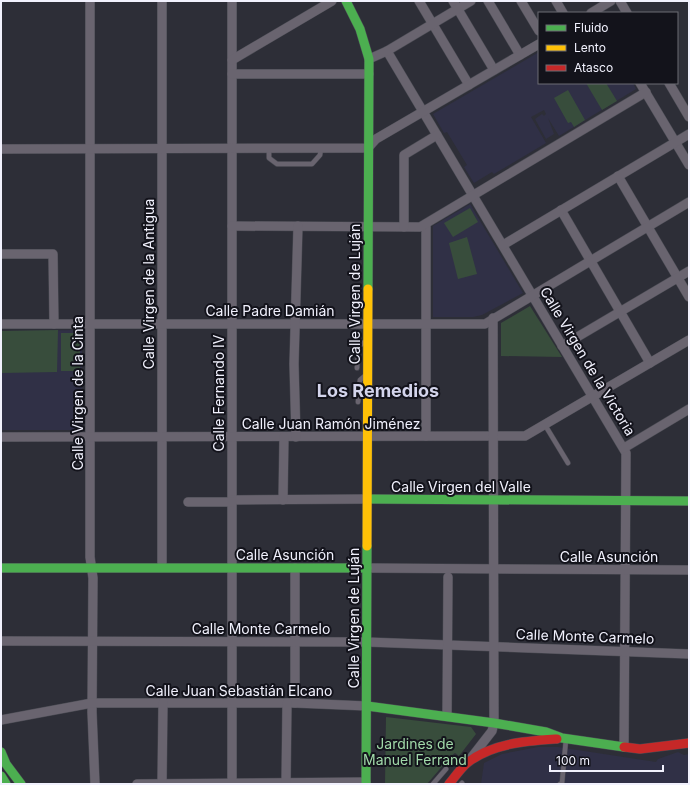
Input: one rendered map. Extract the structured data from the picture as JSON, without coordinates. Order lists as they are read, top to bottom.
{
  "streets": {
    "main road": [
      "Calle Virgen de Luján",
      "Calle Virgen del Valle",
      "Calle Asunción",
      "Calle Juan Sebastián Elcano"
    ],
    "street": [
      "Calle Virgen de la Antigua",
      "Calle Padre Damián",
      "Calle Virgen de la Victoria",
      "Calle Virgen de la Cinta",
      "Calle Fernando IV",
      "Calle Juan Ramón Jiménez",
      "Calle Monte Carmelo"
    ]
  },
  "crossings": [
    ["Calle Virgen de la Antigua", "Calle Padre Damián"],
    ["Calle Virgen de la Antigua", "Calle Juan Ramón Jiménez"],
    ["Calle Virgen de la Antigua", "Calle Asunción"],
    ["Calle Virgen de Luján", "Calle Padre Damián"],
    ["Calle Virgen de Luján", "Calle Juan Ramón Jiménez"],
    ["Calle Virgen de Luján", "Calle Virgen del Valle"],
    ["Calle Virgen de Luján", "Calle Asunción"],
    ["Calle Virgen de Luján", "Calle Monte Carmelo"],
    ["Calle Virgen de Luján", "Calle Juan Sebastián Elcano"],
    ["Calle Padre Damián", "Calle Virgen de la Victoria"],
    ["Calle Padre Damián", "Calle Virgen de la Cinta"],
    ["Calle Padre Damián", "Calle Fernando IV"],
    ["Calle Virgen de la Victoria", "Calle Juan Ramón Jiménez"],
    ["Calle Virgen de la Victoria", "Calle Virgen del Valle"],
    ["Calle Virgen de la Victoria", "Calle Asunción"],
    ["Calle Virgen de la Victoria", "Calle Monte Carmelo"],
    ["Calle Virgen de la Victoria", "Calle Juan Sebastián Elcano"],
    ["Calle Virgen de la Cinta", "Calle Juan Ramón Jiménez"],
    ["Calle Virgen de la Cinta", "Calle Asunción"],
    ["Calle Virgen de la Cinta", "Calle Monte Carmelo"],
    ["Calle Virgen de la Cinta", "Calle Juan Sebastián Elcano"],
    ["Calle Fernando IV", "Calle Juan Ramón Jiménez"],
    ["Calle Fernando IV", "Calle Virgen del Valle"],
    ["Calle Fernando IV", "Calle Asunción"],
    ["Calle Fernando IV", "Calle Monte Carmelo"],
    ["Calle Fernando IV", "Calle Juan Sebastián Elcano"]
  ],
  "districts": ["Los Remedios"],
  "parks": ["Jardines de Manuel Ferrand"],
  "legend": ["Fluido", "Lento", "Atasco"],
  "scale_bar": "100 m"
}
